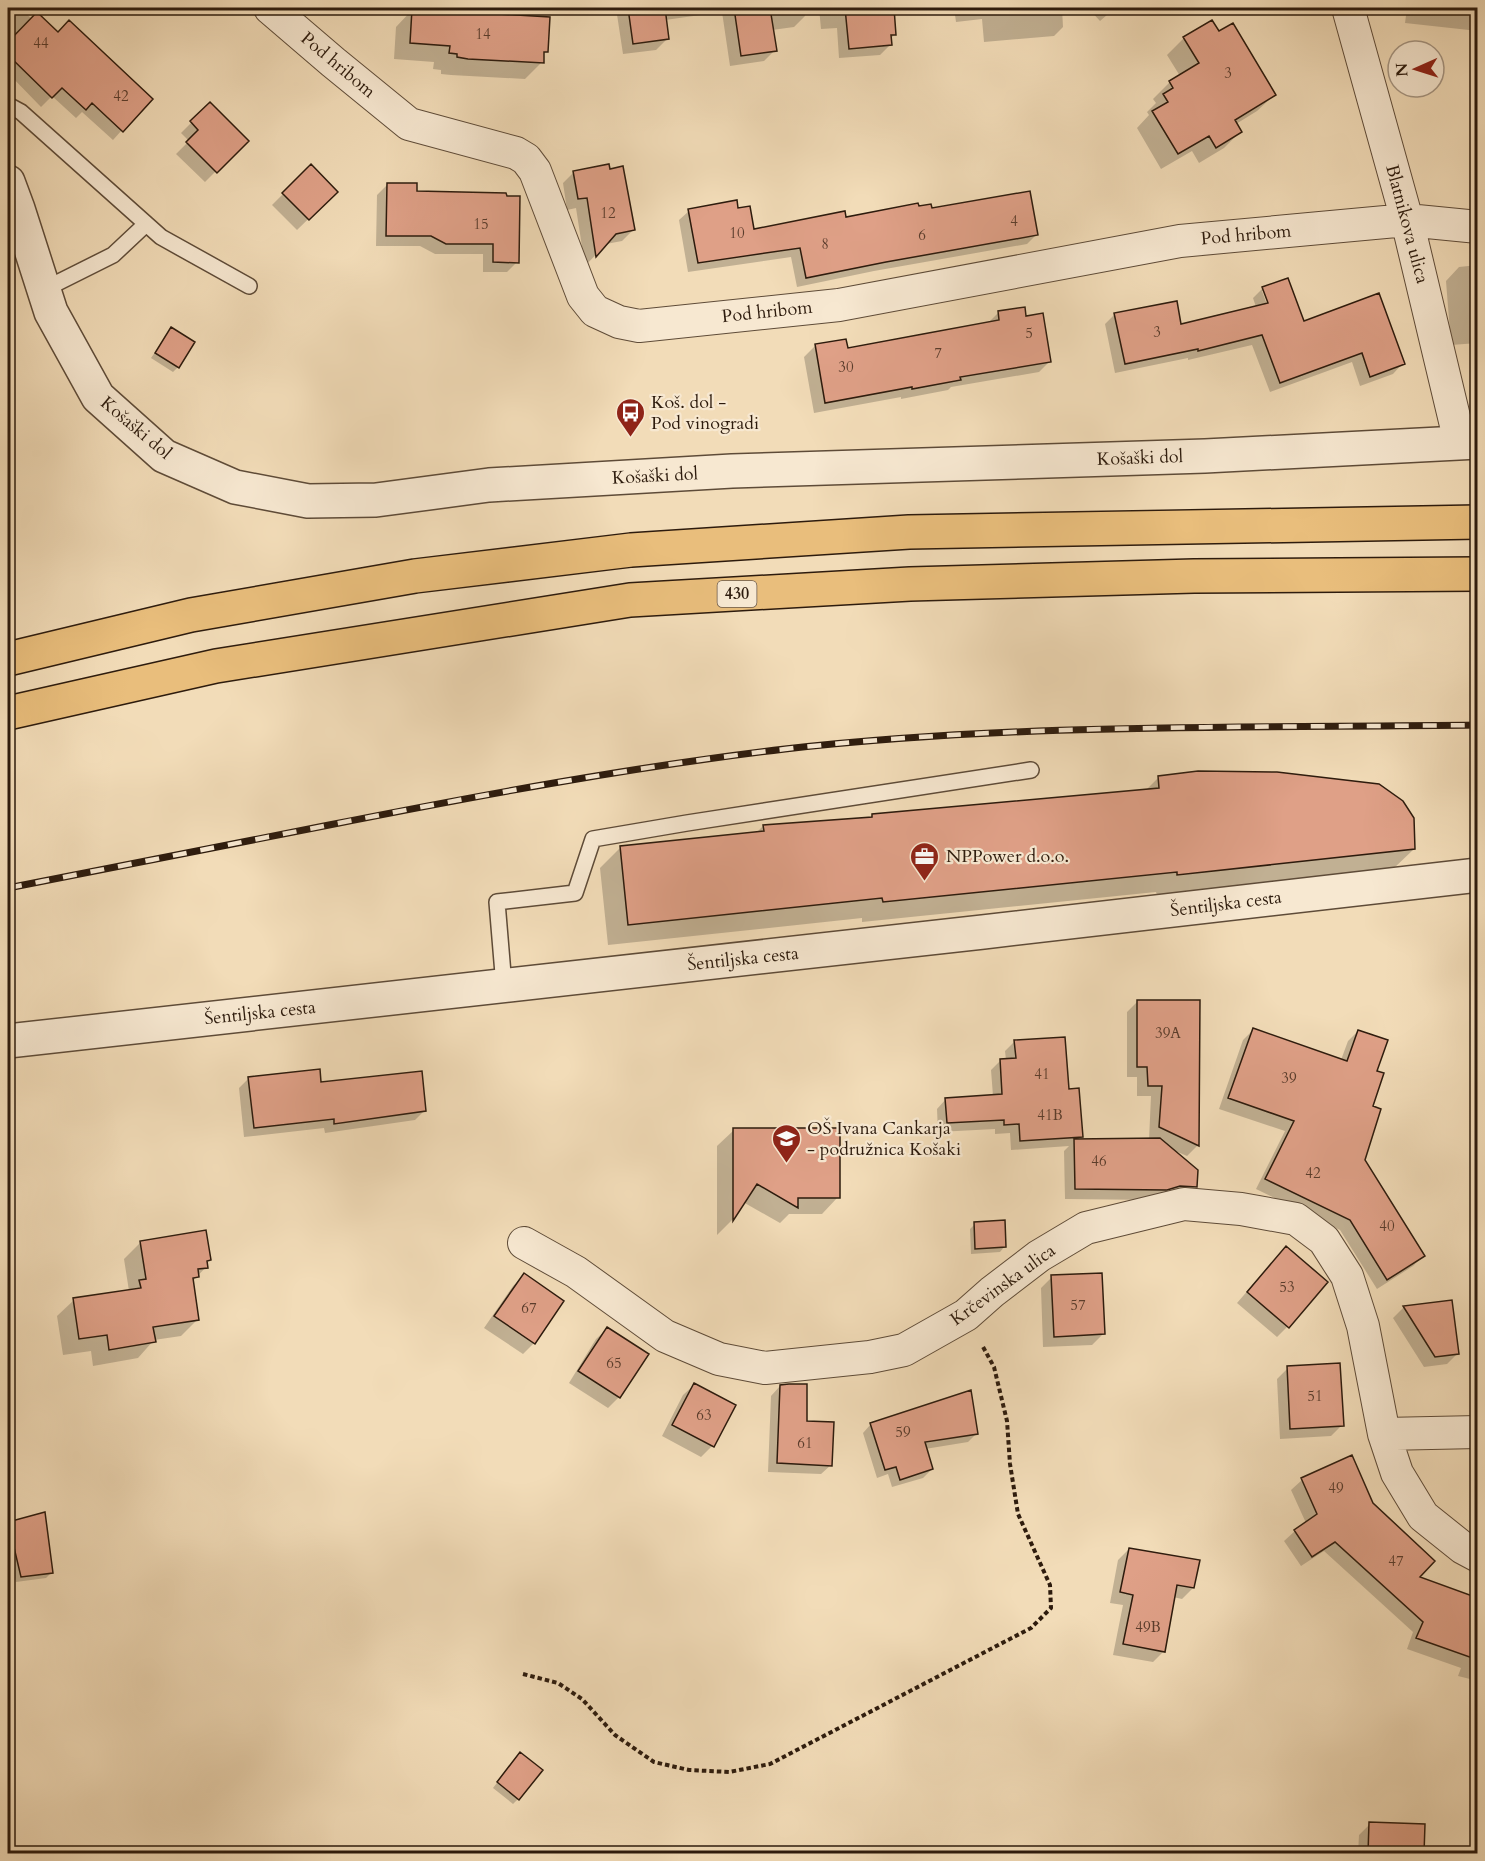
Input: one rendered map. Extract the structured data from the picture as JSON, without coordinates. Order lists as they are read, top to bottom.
{
  "streets": {
    "highway": ["430"],
    "street": [
      "Pod hribom",
      "Blatnikova ulica",
      "Košaški dol",
      "Šentiljska cesta",
      "Krčevinska ulica"
    ]
  },
  "crossings": [
    ["Pod hribom", "Blatnikova ulica"],
    ["Blatnikova ulica", "Košaški dol"]
  ],
  "places": {
    "bus stop": ["Koš. dol - Pod vinogradi"],
    "office": ["NPPower d.o.o."],
    "school or university": ["OŠ Ivana Cankarja - podružnica Košaki"]
  },
  "house_numbers": [
    "14",
    "44",
    "3",
    "42",
    "12",
    "4",
    "15",
    "10",
    "6",
    "8",
    "3",
    "5",
    "7",
    "30",
    "39A",
    "41",
    "39",
    "41B",
    "46",
    "42",
    "40",
    "53",
    "57",
    "67",
    "65",
    "51",
    "63",
    "59",
    "61",
    "49",
    "47",
    "49B"
  ],
  "north": "left"
}
